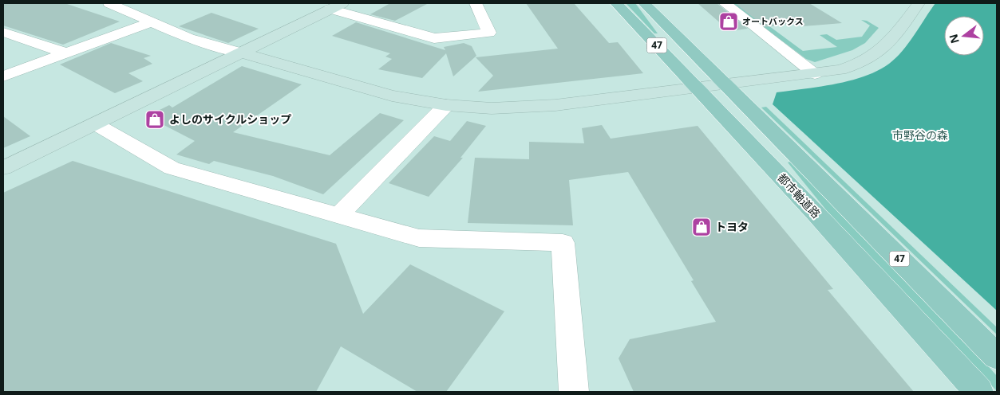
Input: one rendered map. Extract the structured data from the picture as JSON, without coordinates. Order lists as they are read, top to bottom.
{
  "streets": {
    "main road": ["47", "都市軸道路"]
  },
  "parks": ["市野谷の森"],
  "places": {
    "shop": ["オートバックス", "よしのサイクルショップ", "トヨタ"]
  },
  "north": "left"
}
